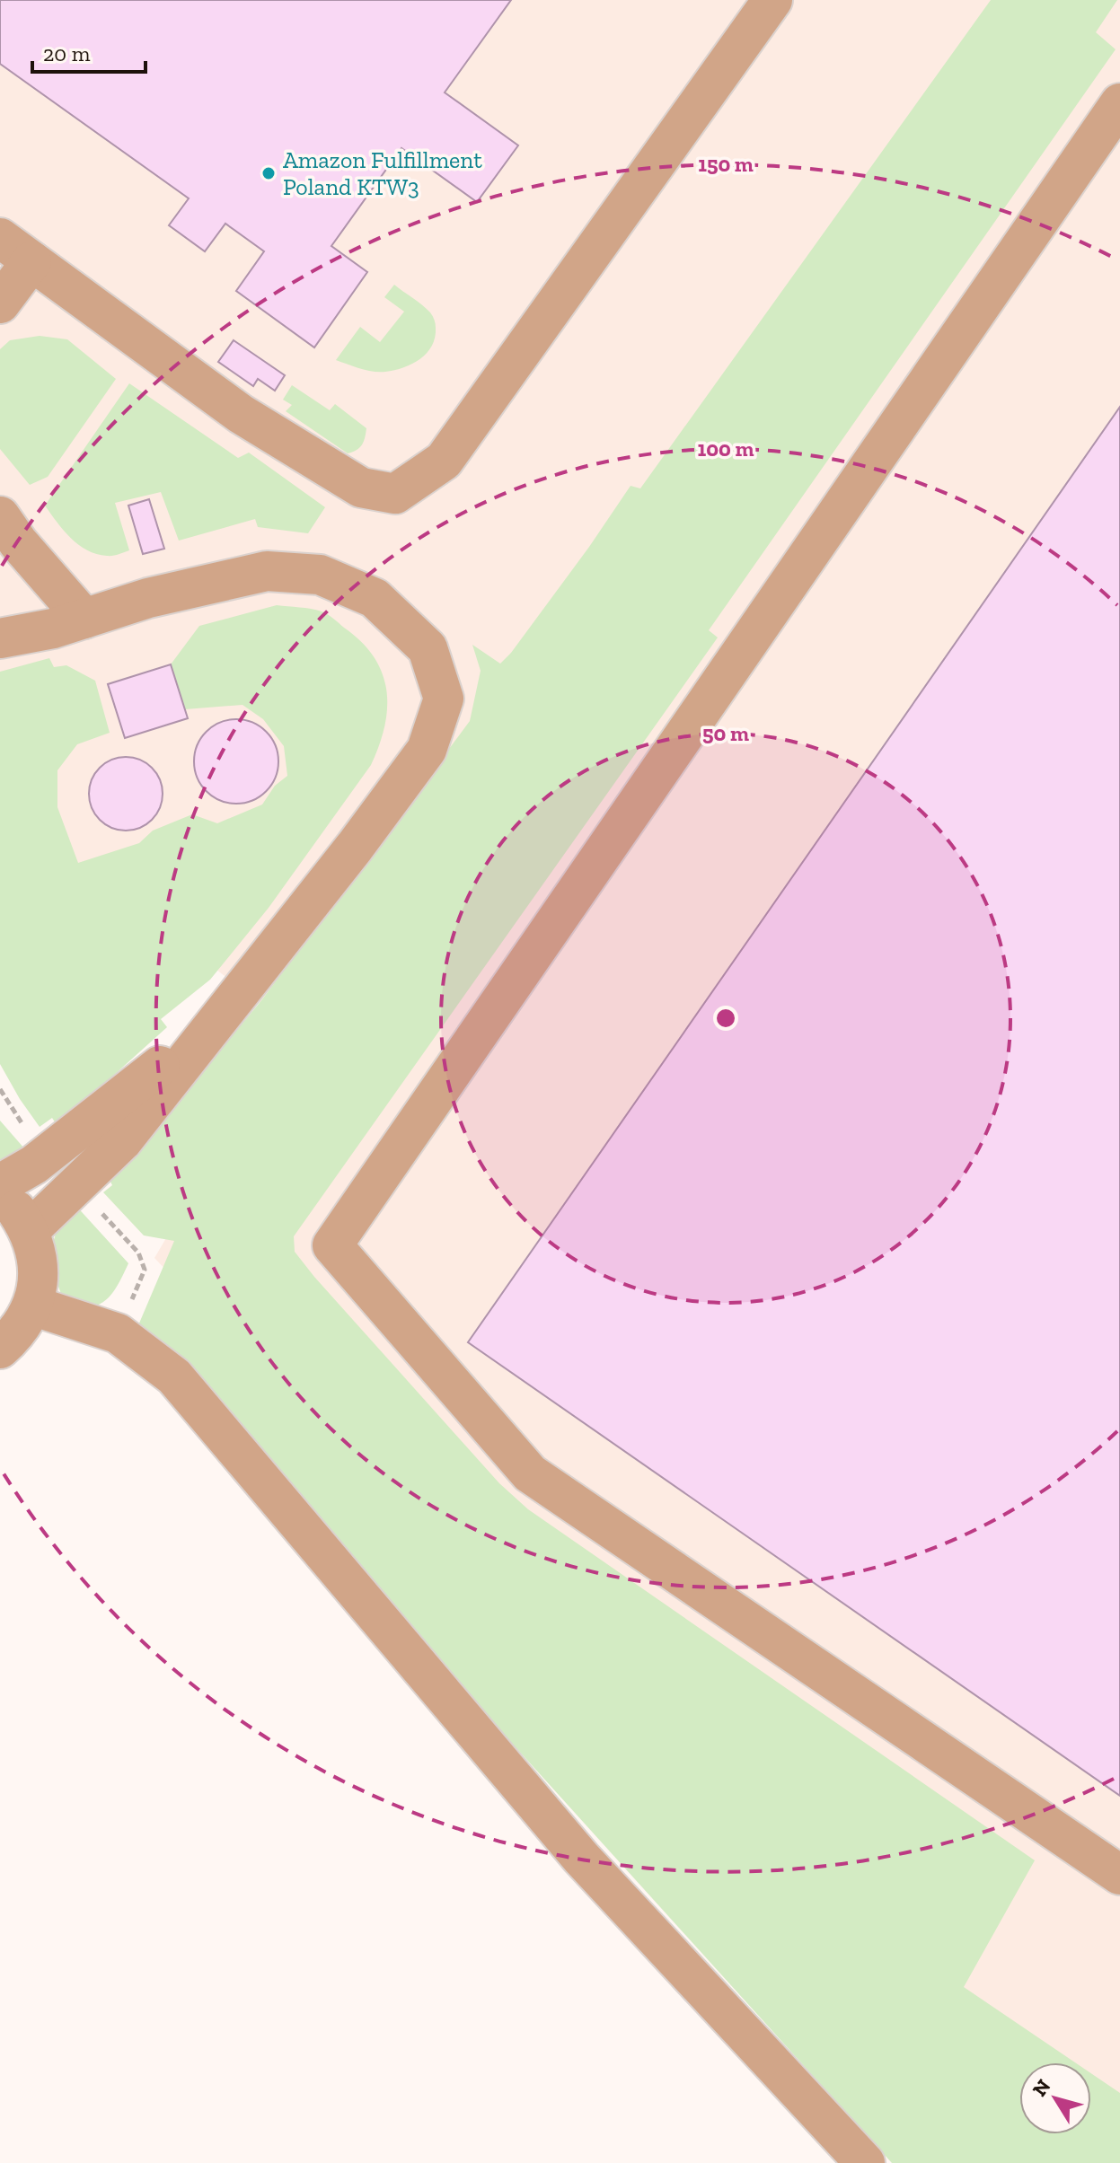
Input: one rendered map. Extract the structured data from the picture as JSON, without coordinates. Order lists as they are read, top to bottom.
{
  "places": ["Amazon Fulfillment Poland KTW3"],
  "scale_bar": "20 m",
  "north": "top left",
  "rings": ["150 m", "100 m", "50 m"]
}
